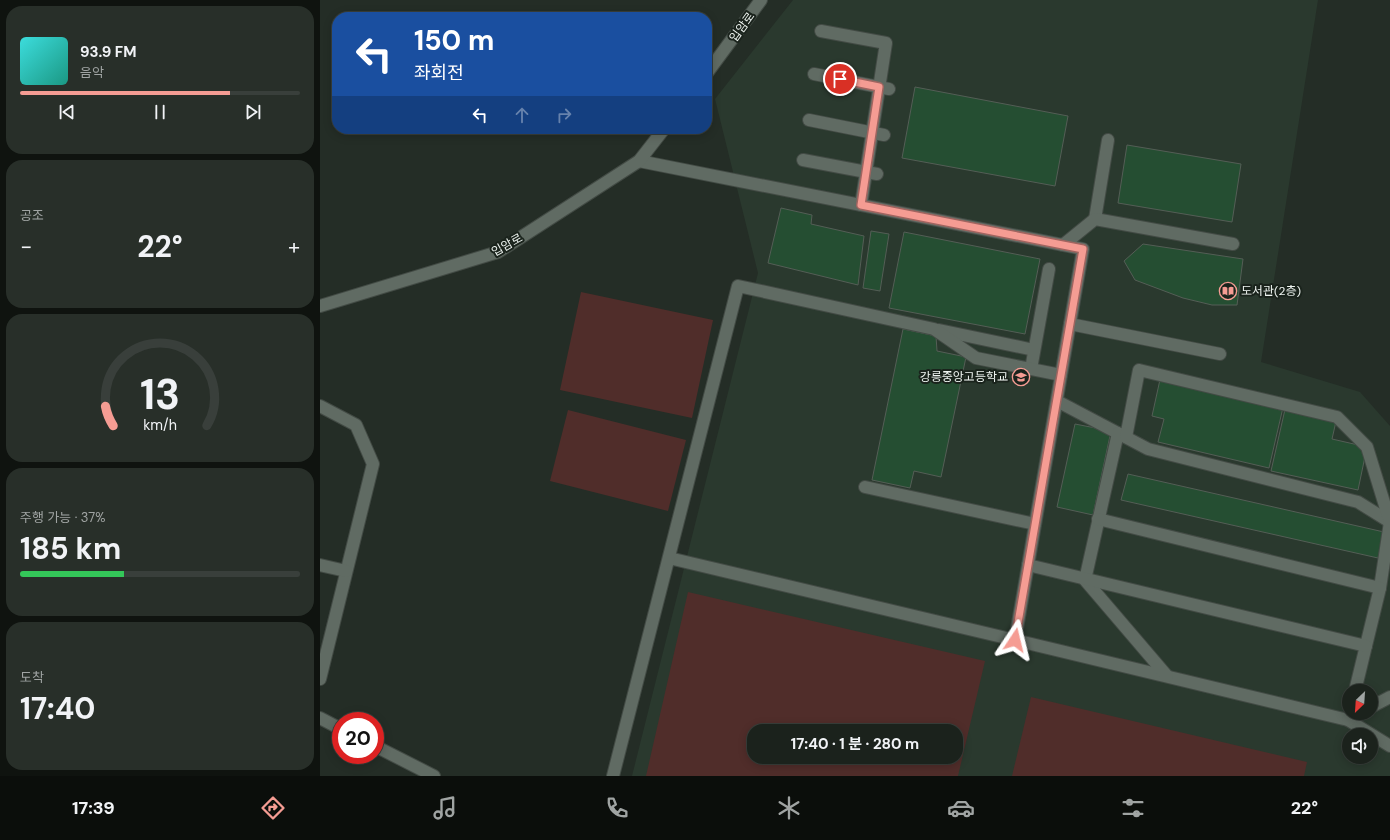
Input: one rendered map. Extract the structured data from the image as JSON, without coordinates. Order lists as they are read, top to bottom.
{
  "streets": {
    "street": ["입암로"]
  },
  "places": {
    "library": ["도서관(2층)"],
    "school or university": ["강릉중앙고등학교"]
  },
  "north": "bottom left",
  "page": {
    "turn": ["150 m", "좌회전"],
    "song": ["93.9 FM", "음악"],
    "tile": [
      "공조",
      ["주행 가능 · 37%", "185 km"],
      ["도착", "17:40"]
    ],
    "heat": ["−", "22°", "+"],
    "limit": "20",
    "trip": "17:40 · 1 분 · 280 m",
    "tabs": ["17:39", "22°"],
    "gauge": ["13", "km/h"]
  }
}
